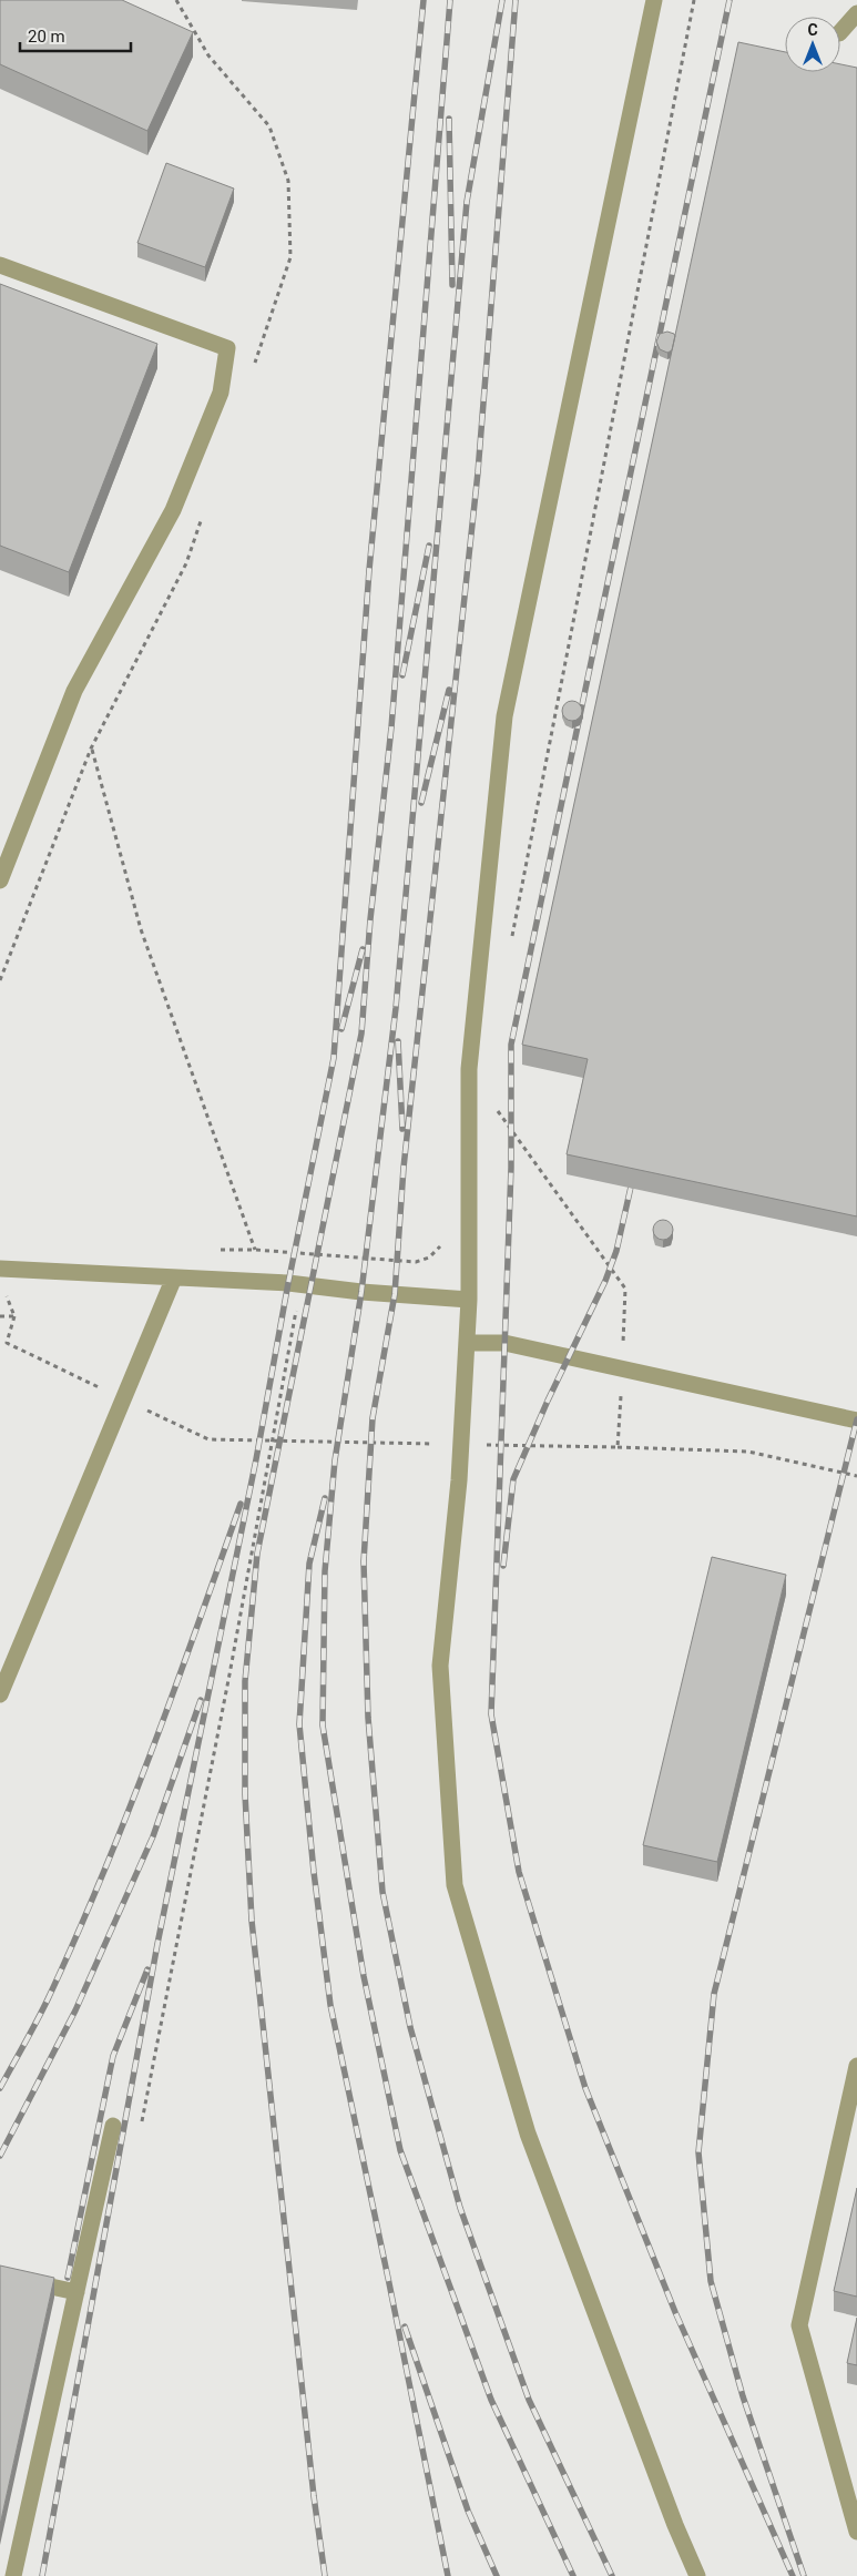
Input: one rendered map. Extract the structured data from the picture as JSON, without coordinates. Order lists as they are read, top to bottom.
{
  "scale_bar": "20 m",
  "north": "top"
}
